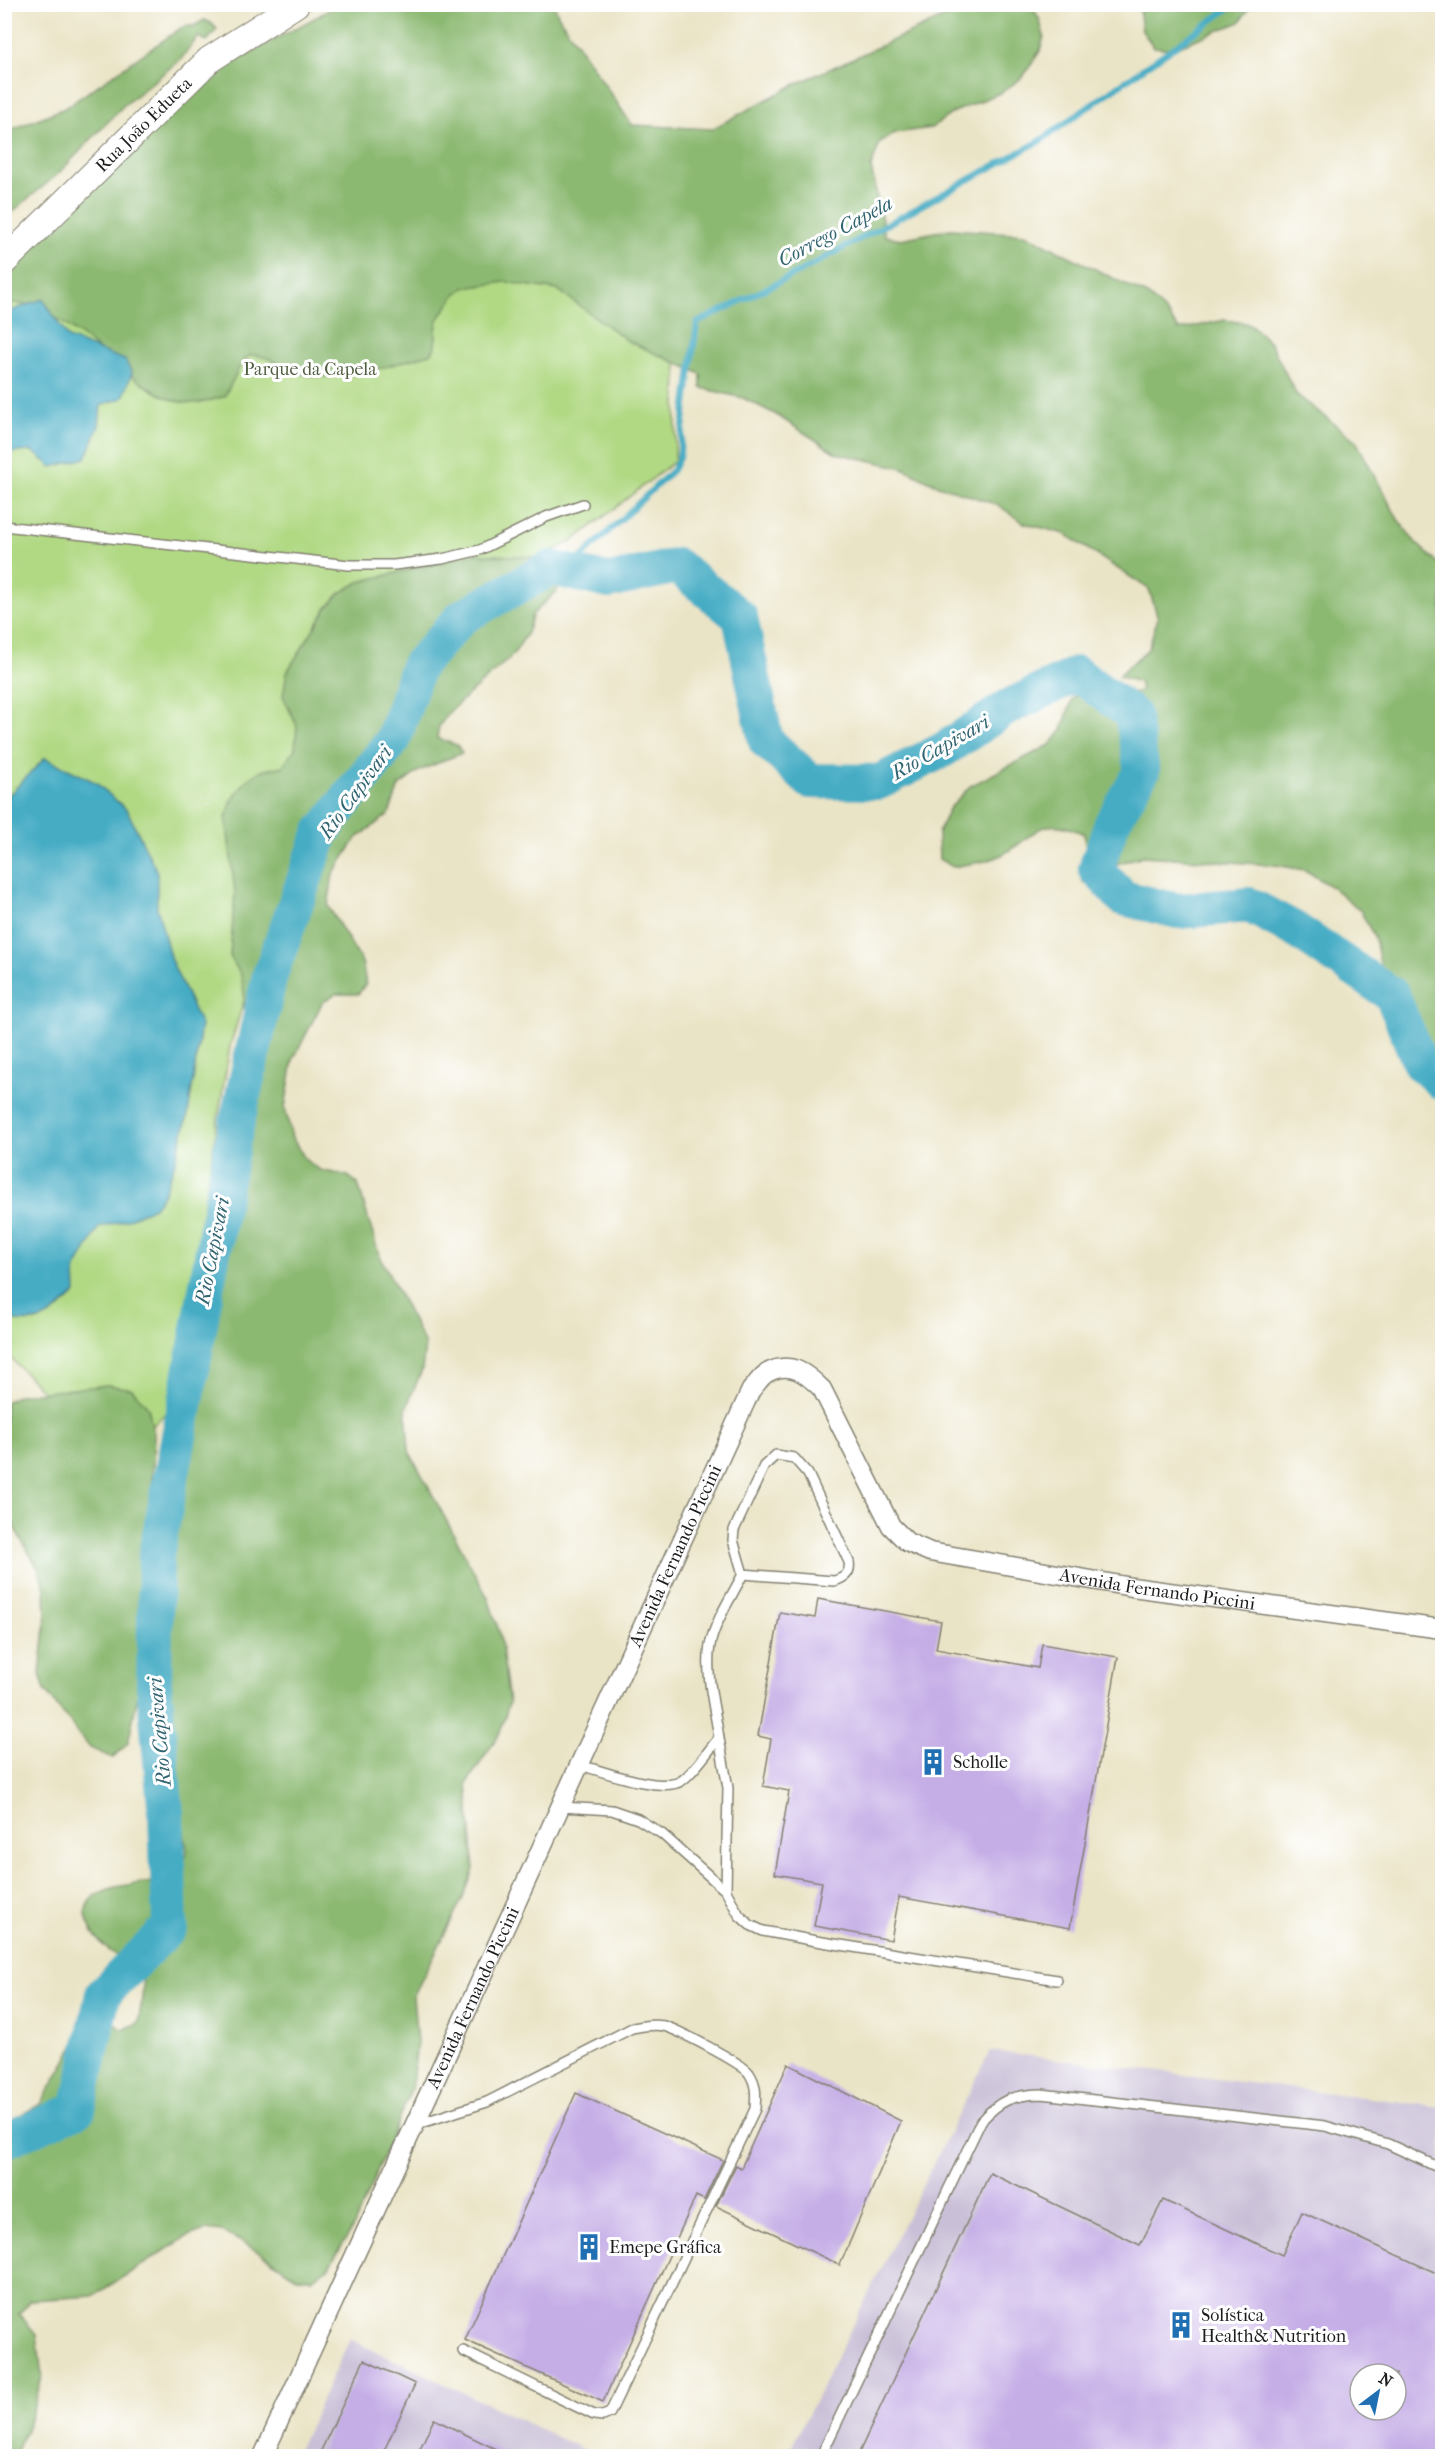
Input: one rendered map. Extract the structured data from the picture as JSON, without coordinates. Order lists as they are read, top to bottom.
{
  "streets": {
    "street": ["Rua João Edueta", "Avenida Fernando Piccini"]
  },
  "water": ["Corrego Capela", "Rio Capivari"],
  "parks": ["Parque da Capela"],
  "places": {
    "building": ["Scholle", "Emepe Gráfica", "Solística Health& Nutrition"]
  },
  "north": "top right"
}
